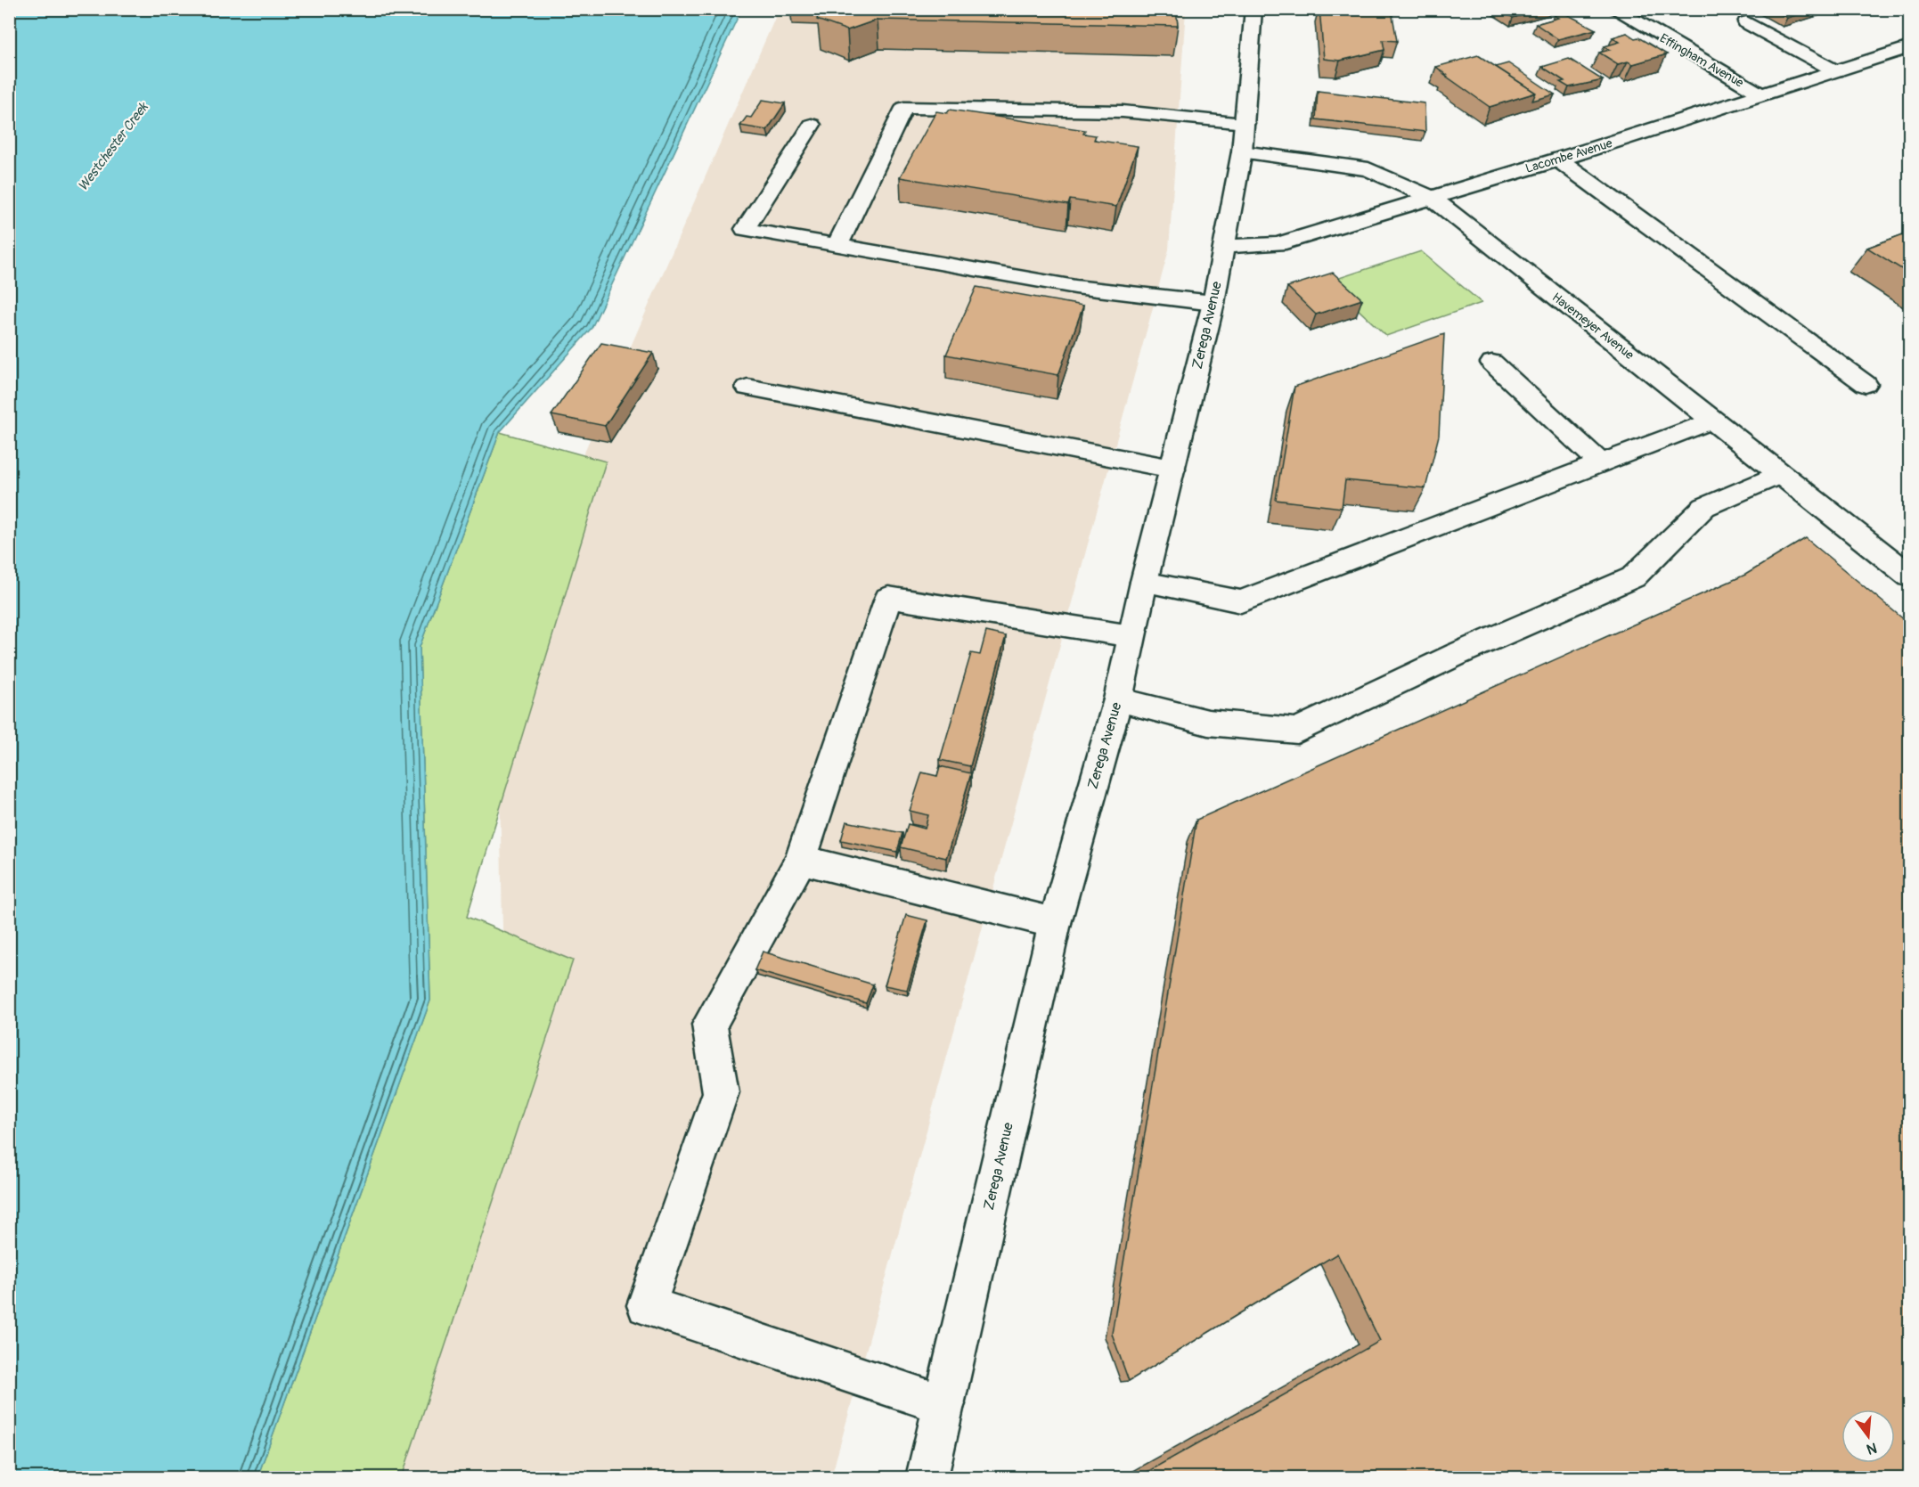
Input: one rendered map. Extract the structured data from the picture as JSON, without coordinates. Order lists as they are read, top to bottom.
{
  "streets": {
    "main road": [
      "Effingham Avenue",
      "Lacombe Avenue",
      "Zerega Avenue",
      "Havemeyer Avenue"
    ]
  },
  "crossings": [
    ["Effingham Avenue", "Lacombe Avenue"],
    ["Lacombe Avenue", "Zerega Avenue"],
    ["Lacombe Avenue", "Havemeyer Avenue"],
    ["Zerega Avenue", "Havemeyer Avenue"]
  ],
  "water": ["Westchester Creek"],
  "north": "bottom"
}
